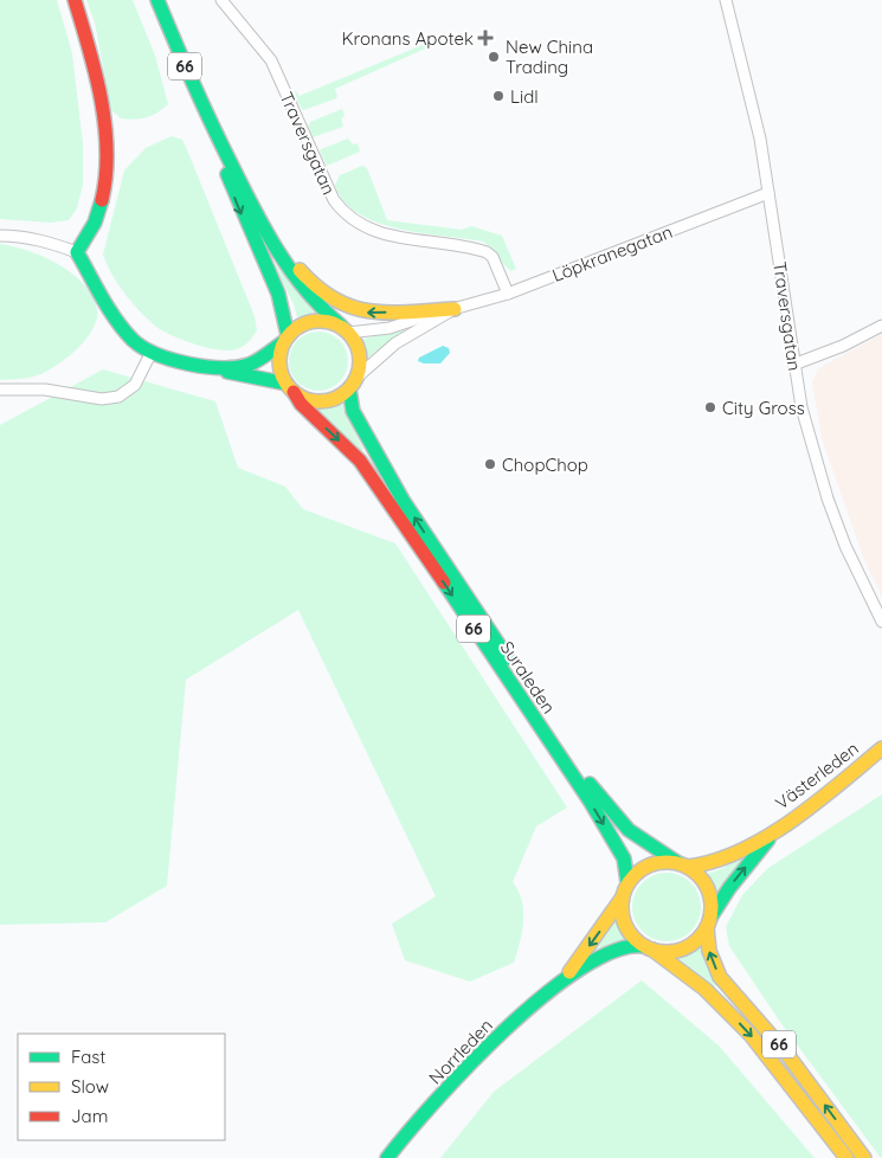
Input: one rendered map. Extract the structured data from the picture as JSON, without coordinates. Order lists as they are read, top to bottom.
{
  "streets": {
    "main road": [
      "66",
      "Suraleden",
      "Västerleden",
      "Norrleden"
    ],
    "street": ["Traversgatan", "Löpkranegatan"]
  },
  "crossings": [
    ["66", "Löpkranegatan"],
    ["66", "Suraleden"],
    ["66", "Västerleden"],
    ["66", "Norrleden"],
    ["Traversgatan", "Löpkranegatan"],
    ["Löpkranegatan", "Suraleden"],
    ["Suraleden", "Västerleden"],
    ["Suraleden", "Norrleden"],
    ["Västerleden", "Norrleden"]
  ],
  "places": {
    "health": ["Kronans Apotek"],
    "other": [
      "New China Trading",
      "Lidl",
      "City Gross",
      "ChopChop"
    ]
  },
  "legend": ["Fast", "Slow", "Jam"]
}
